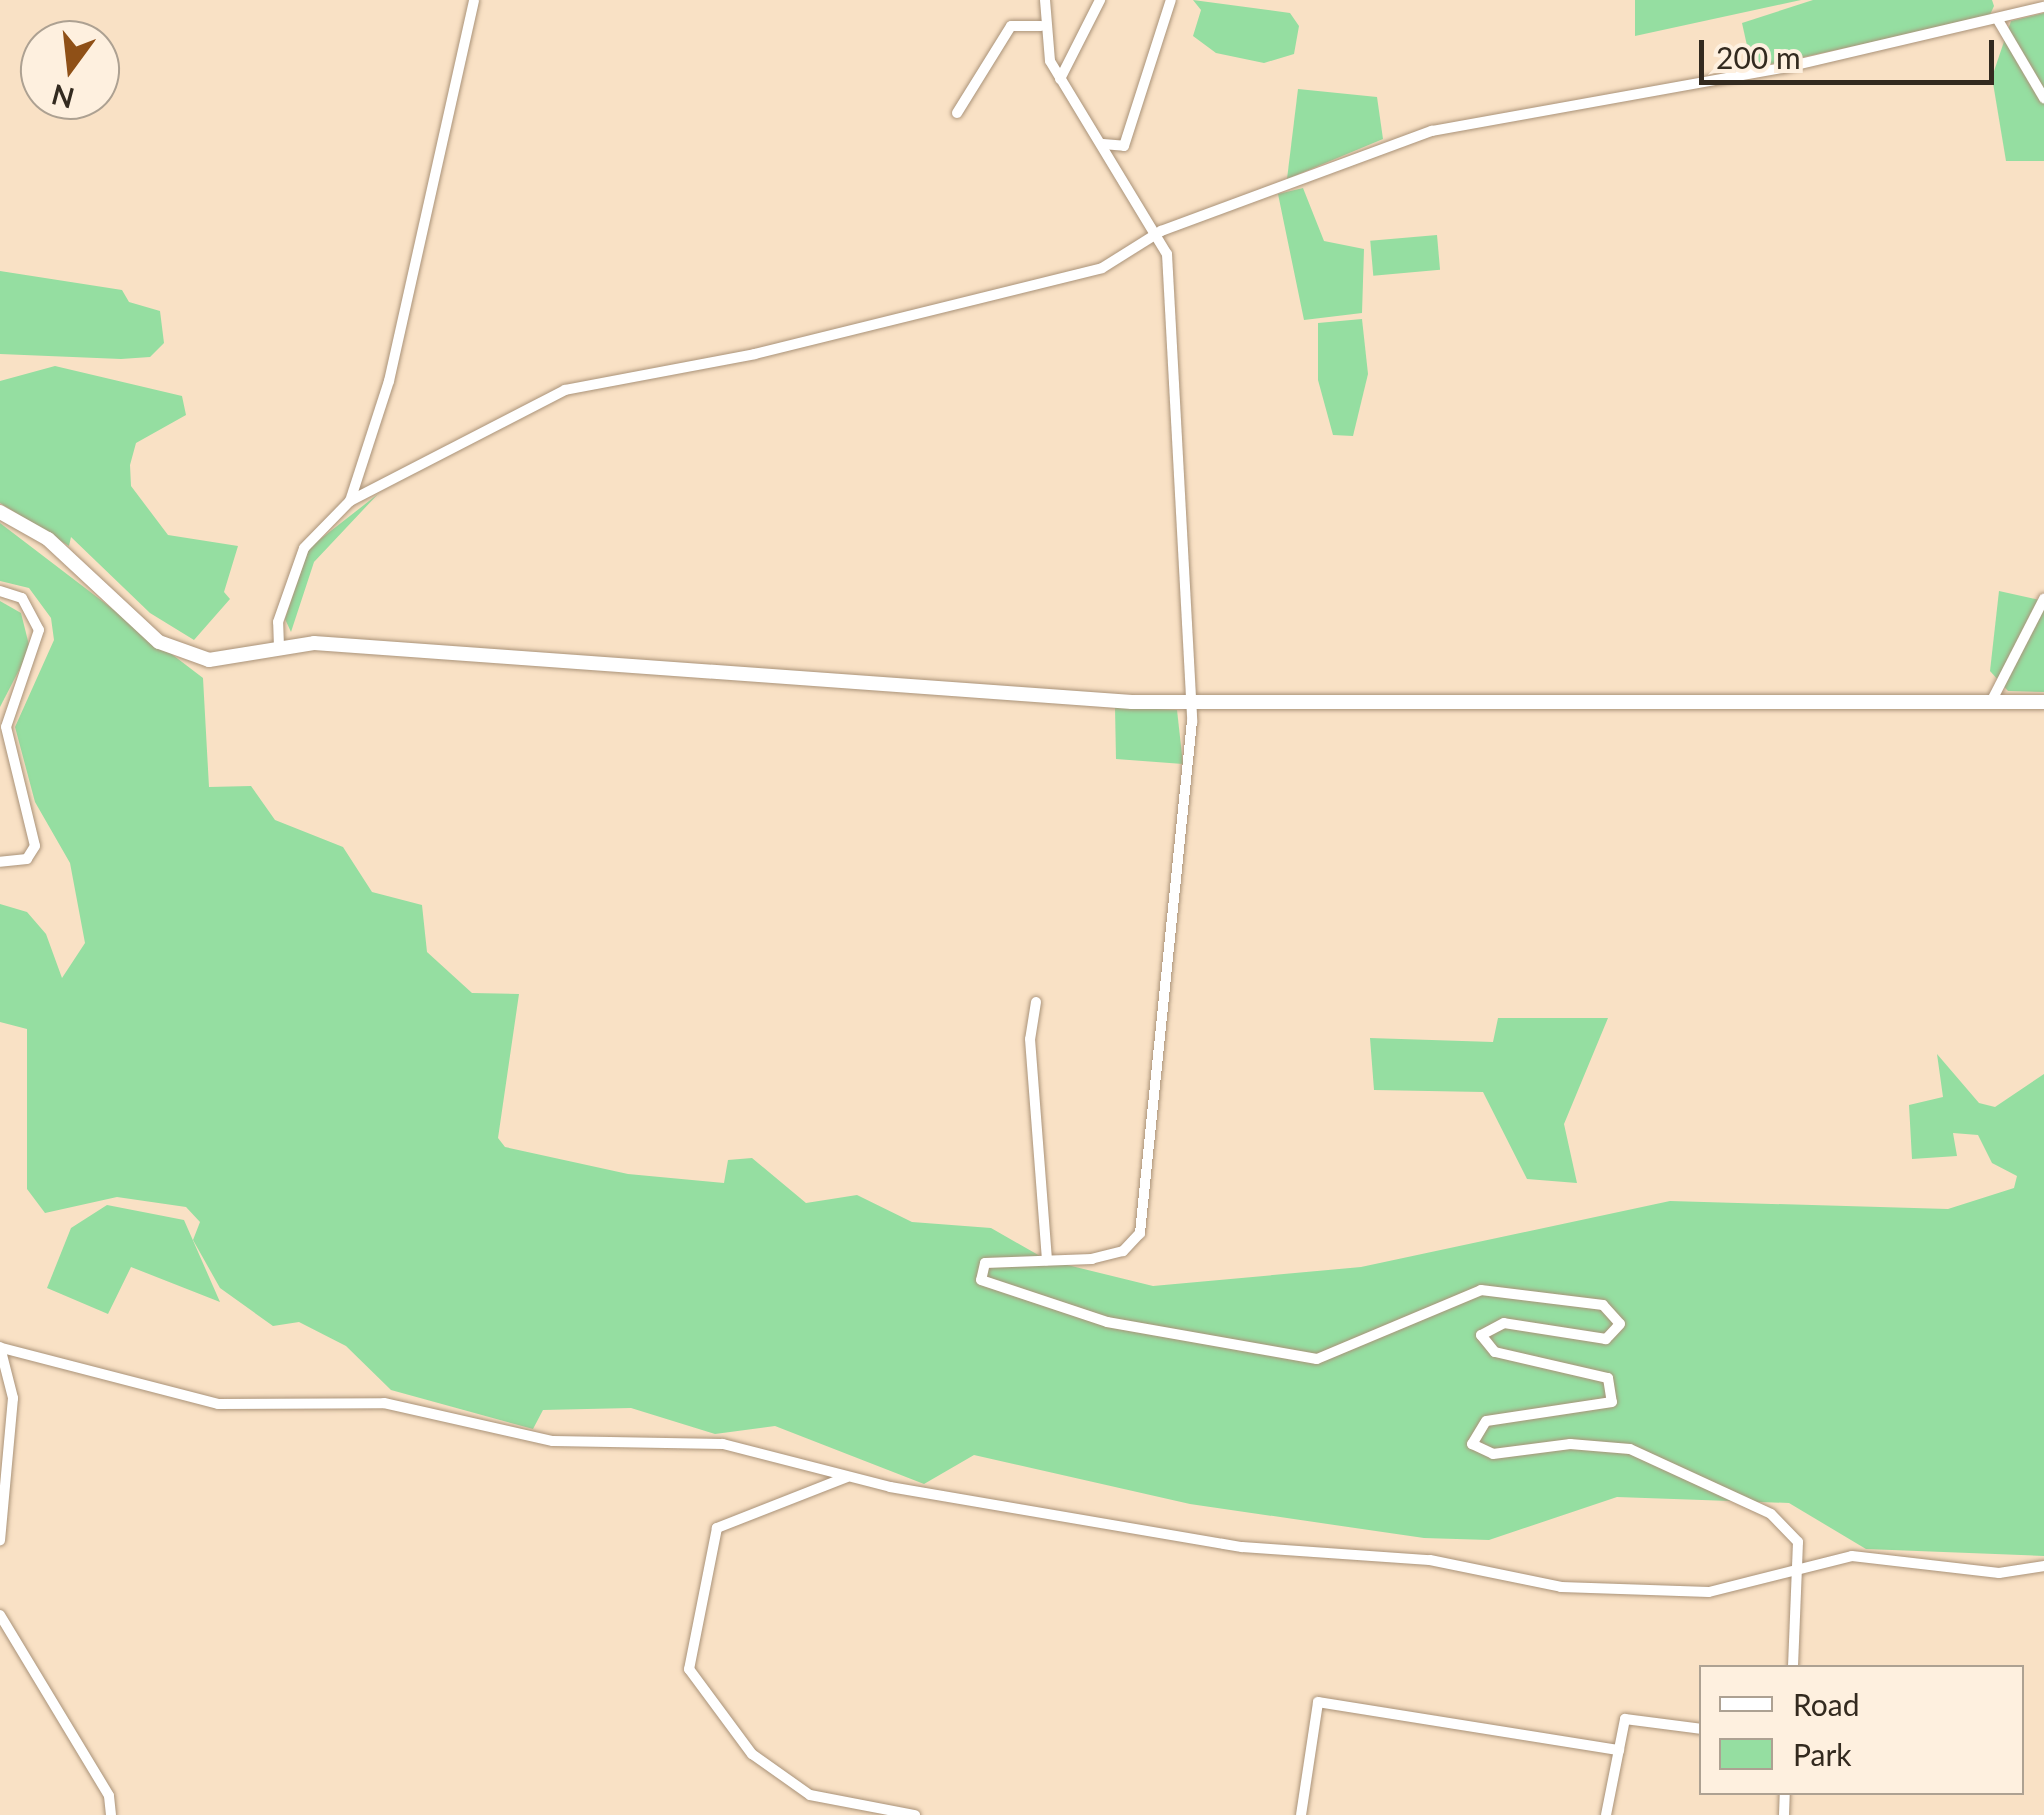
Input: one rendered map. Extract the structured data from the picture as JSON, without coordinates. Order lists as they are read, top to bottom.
{
  "legend": ["Road", "Park"],
  "scale_bar": "200 m",
  "north": "bottom"
}
